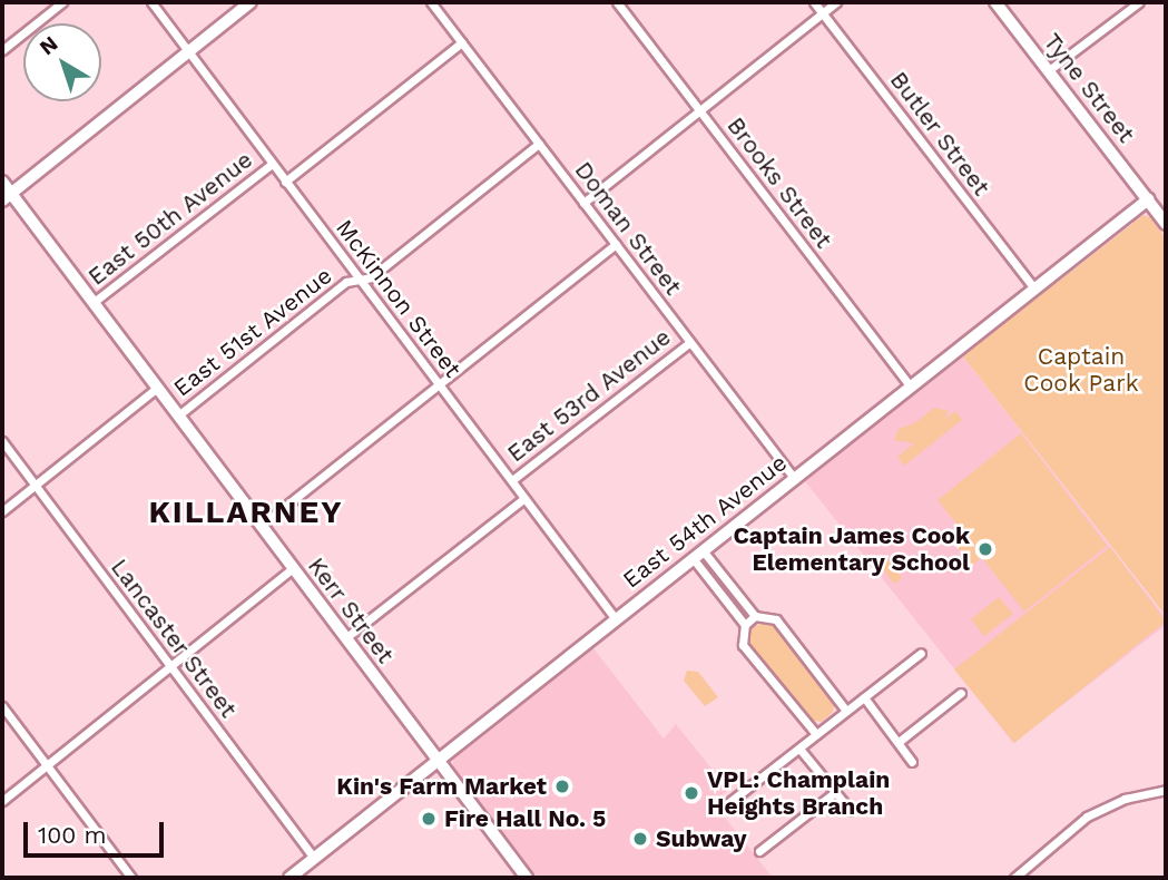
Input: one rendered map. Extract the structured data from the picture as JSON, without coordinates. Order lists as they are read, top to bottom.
{
  "streets": {
    "street": [
      "Tyne Street",
      "Butler Street",
      "Brooks Street",
      "East 50th Avenue",
      "Doman Street",
      "McKinnon Street",
      "East 51st Avenue",
      "East 53rd Avenue",
      "East 54th Avenue",
      "Kerr Street",
      "Lancaster Street"
    ]
  },
  "crossings": [
    ["Tyne Street", "East 54th Avenue"],
    ["Butler Street", "East 54th Avenue"],
    ["Brooks Street", "East 54th Avenue"],
    ["East 50th Avenue", "Doman Street"],
    ["East 50th Avenue", "McKinnon Street"],
    ["East 50th Avenue", "Kerr Street"],
    ["Doman Street", "East 51st Avenue"],
    ["Doman Street", "East 53rd Avenue"],
    ["Doman Street", "East 54th Avenue"],
    ["McKinnon Street", "East 51st Avenue"],
    ["McKinnon Street", "East 53rd Avenue"],
    ["McKinnon Street", "East 54th Avenue"],
    ["East 51st Avenue", "Kerr Street"],
    ["East 51st Avenue", "Lancaster Street"],
    ["East 53rd Avenue", "Kerr Street"],
    ["East 54th Avenue", "Kerr Street"],
    ["East 54th Avenue", "Lancaster Street"]
  ],
  "districts": ["KILLARNEY"],
  "parks": ["Captain Cook Park"],
  "places": [
    "Captain James Cook Elementary School",
    "Kin's Farm Market",
    "VPL: Champlain Heights Branch",
    "Fire Hall No. 5",
    "Subway"
  ],
  "scale_bar": "100 m",
  "north": "top left"
}
